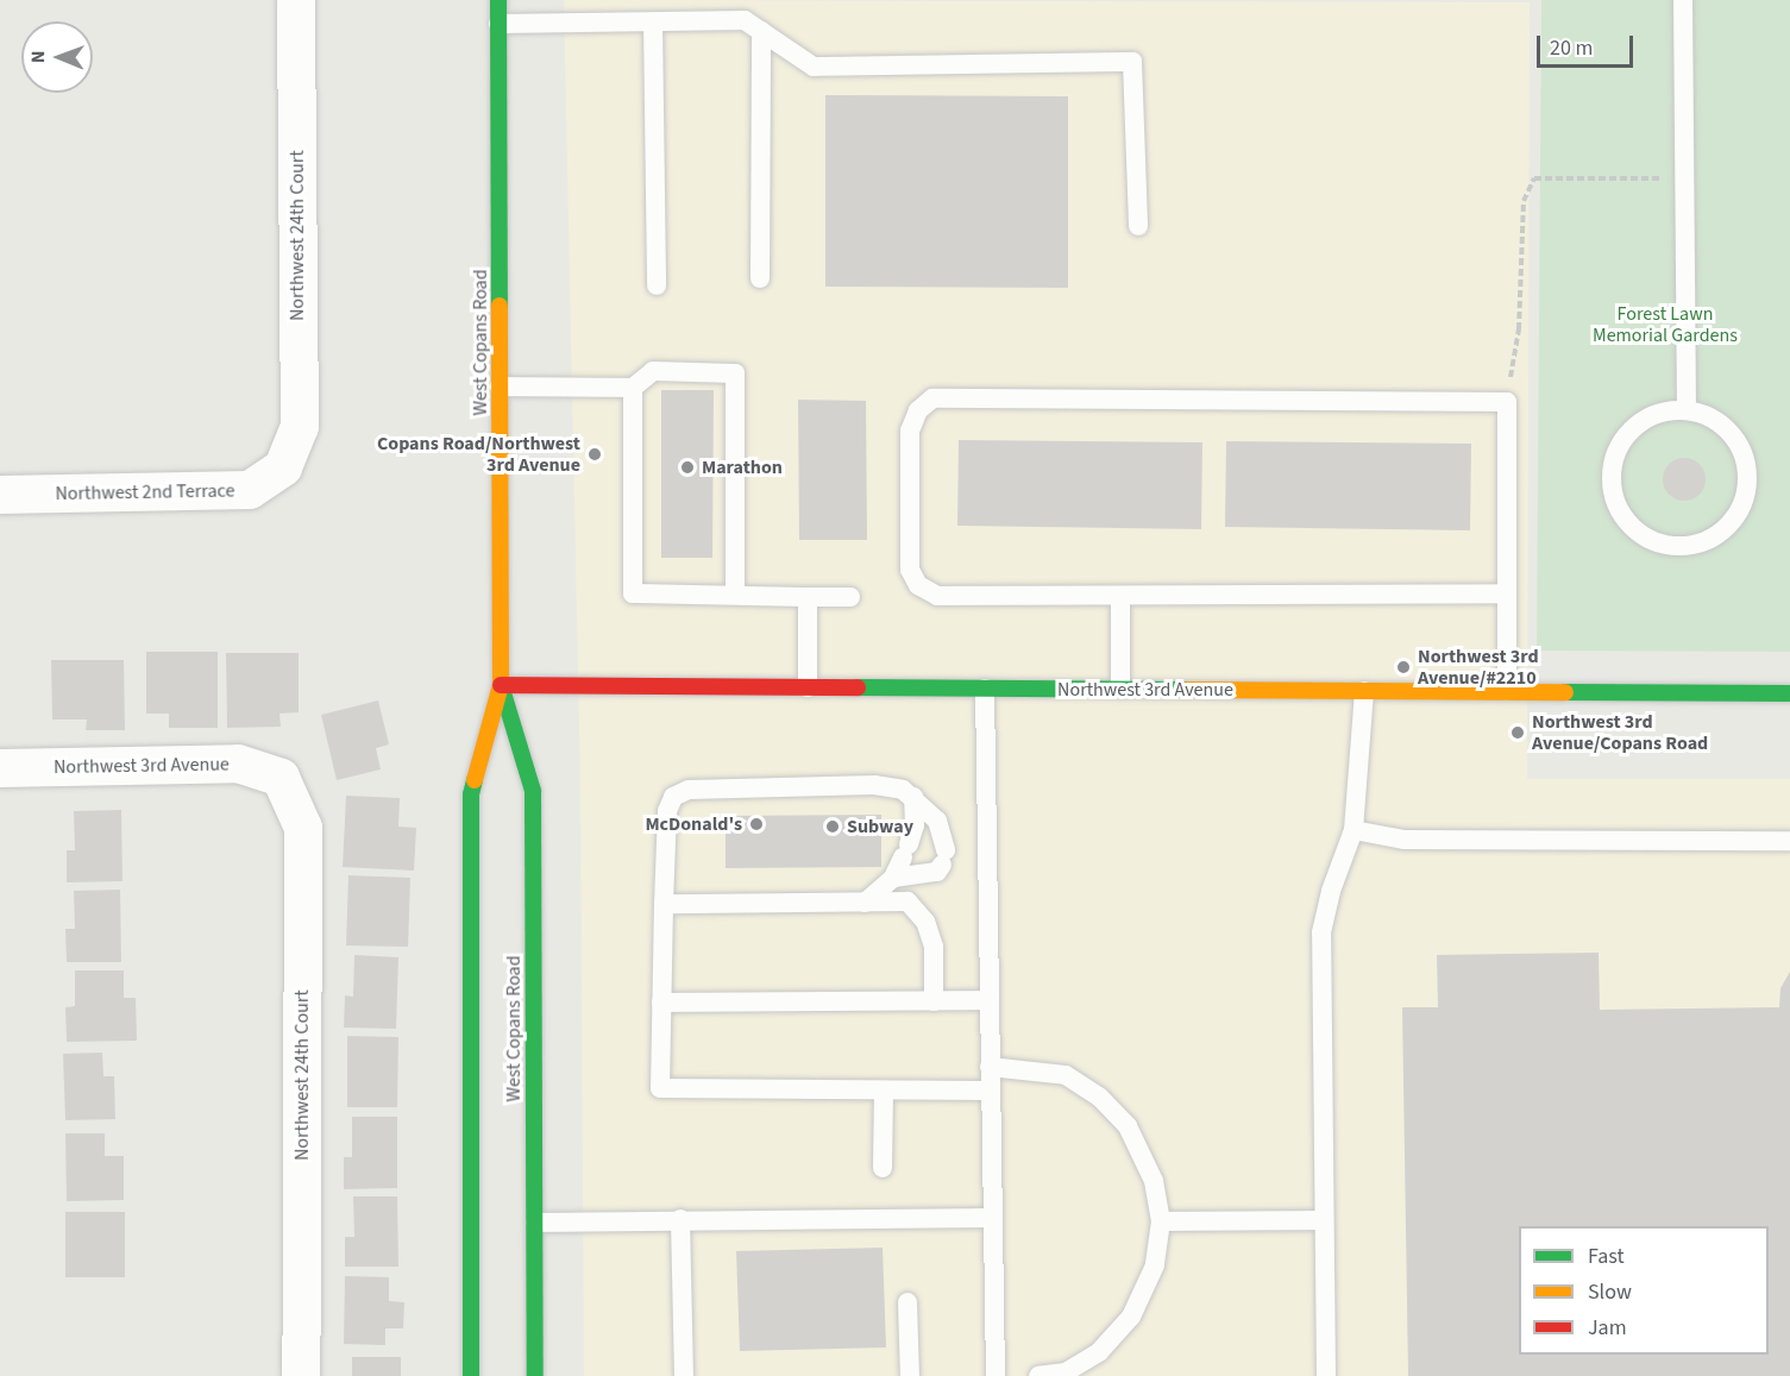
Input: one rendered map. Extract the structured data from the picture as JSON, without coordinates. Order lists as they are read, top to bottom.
{
  "streets": {
    "main road": ["West Copans Road", "Northwest 3rd Avenue"],
    "street": ["Northwest 24th Court", "Northwest 2nd Terrace"]
  },
  "crossings": [
    ["Northwest 24th Court", "Northwest 2nd Terrace"],
    ["Northwest 24th Court", "Northwest 3rd Avenue"],
    ["West Copans Road", "Northwest 3rd Avenue"]
  ],
  "parks": ["Forest Lawn Memorial Gardens"],
  "places": [
    "Copans Road/Northwest 3rd Avenue",
    "Marathon",
    "Northwest 3rd Avenue/#2210",
    "Northwest 3rd Avenue/Copans Road",
    "McDonald's",
    "Subway"
  ],
  "legend": ["Fast", "Slow", "Jam"],
  "scale_bar": "20 m",
  "north": "left"
}
